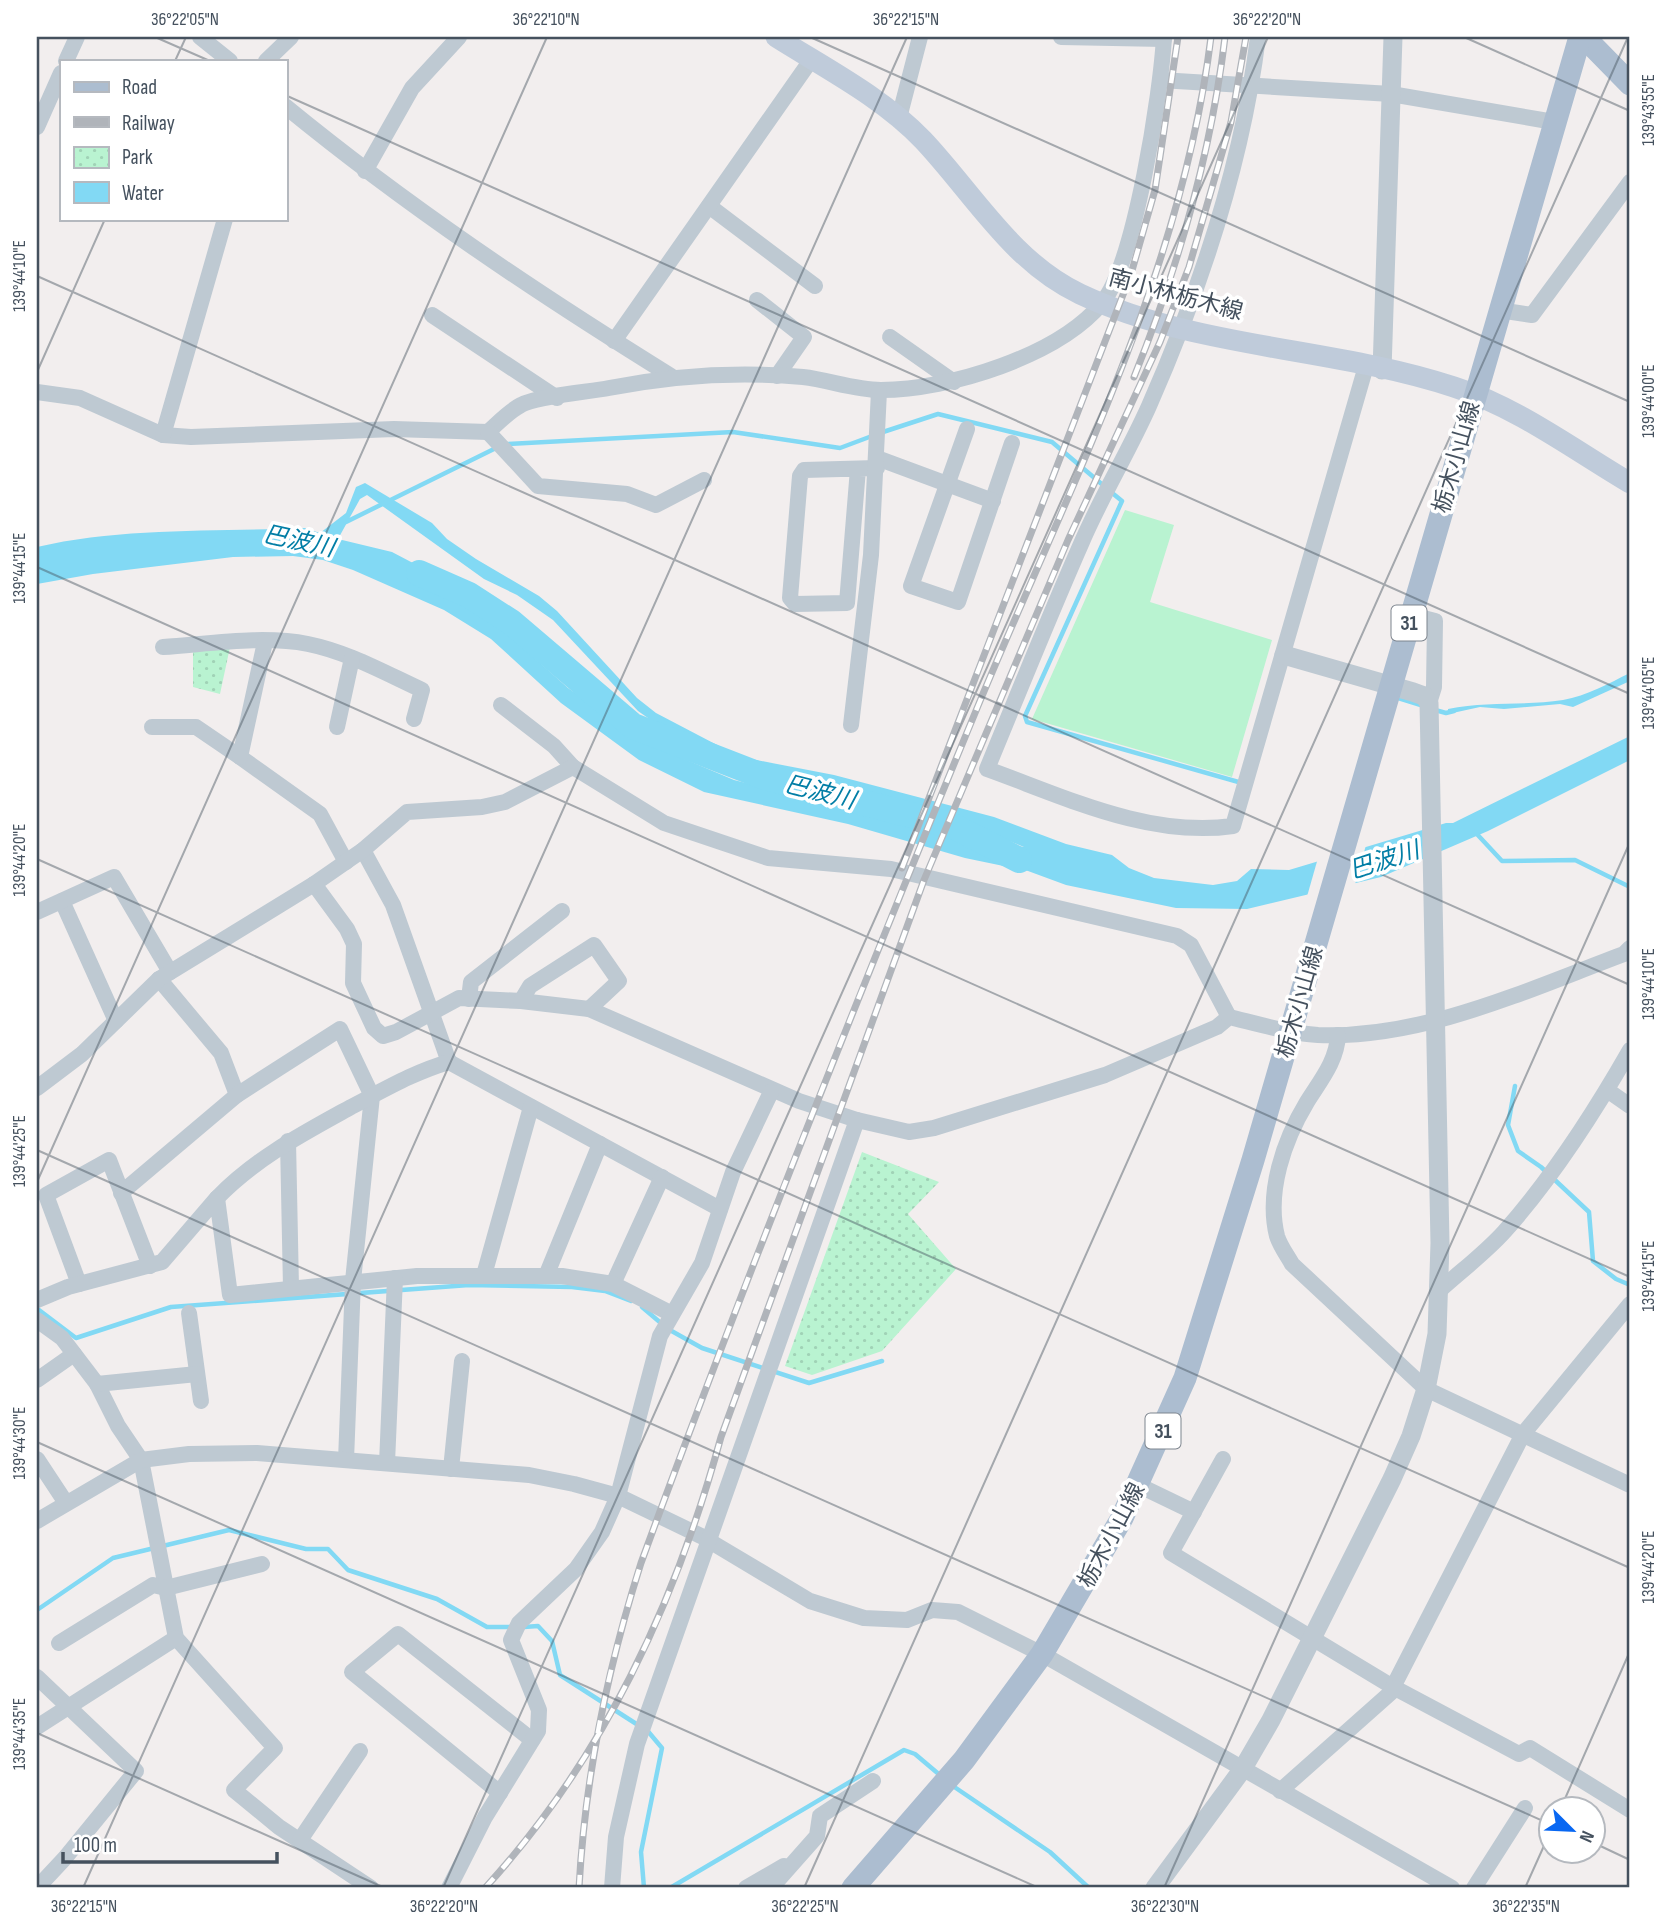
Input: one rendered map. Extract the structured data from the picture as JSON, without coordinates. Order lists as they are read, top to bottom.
{
  "streets": {
    "main road": ["南小林栃木線", "栃木小山線", "31"]
  },
  "crossings": [
    ["南小林栃木線", "栃木小山線"]
  ],
  "water": ["巴波川"],
  "legend": [
    "Road",
    "Railway",
    "Park",
    "Water"
  ],
  "scale_bar": "100 m",
  "north": "bottom right",
  "coordinates": [
    "36°22'05\"N",
    "36°22'10\"N",
    "36°22'15\"N",
    "36°22'20\"N",
    "139°43'55\"E",
    "139°44'10\"E",
    "139°44'00\"E",
    "139°44'15\"E",
    "139°44'05\"E",
    "139°44'20\"E",
    "139°44'25\"E",
    "139°44'30\"E",
    "139°44'35\"E",
    "36°22'25\"N",
    "36°22'30\"N",
    "36°22'35\"N"
  ]
}
